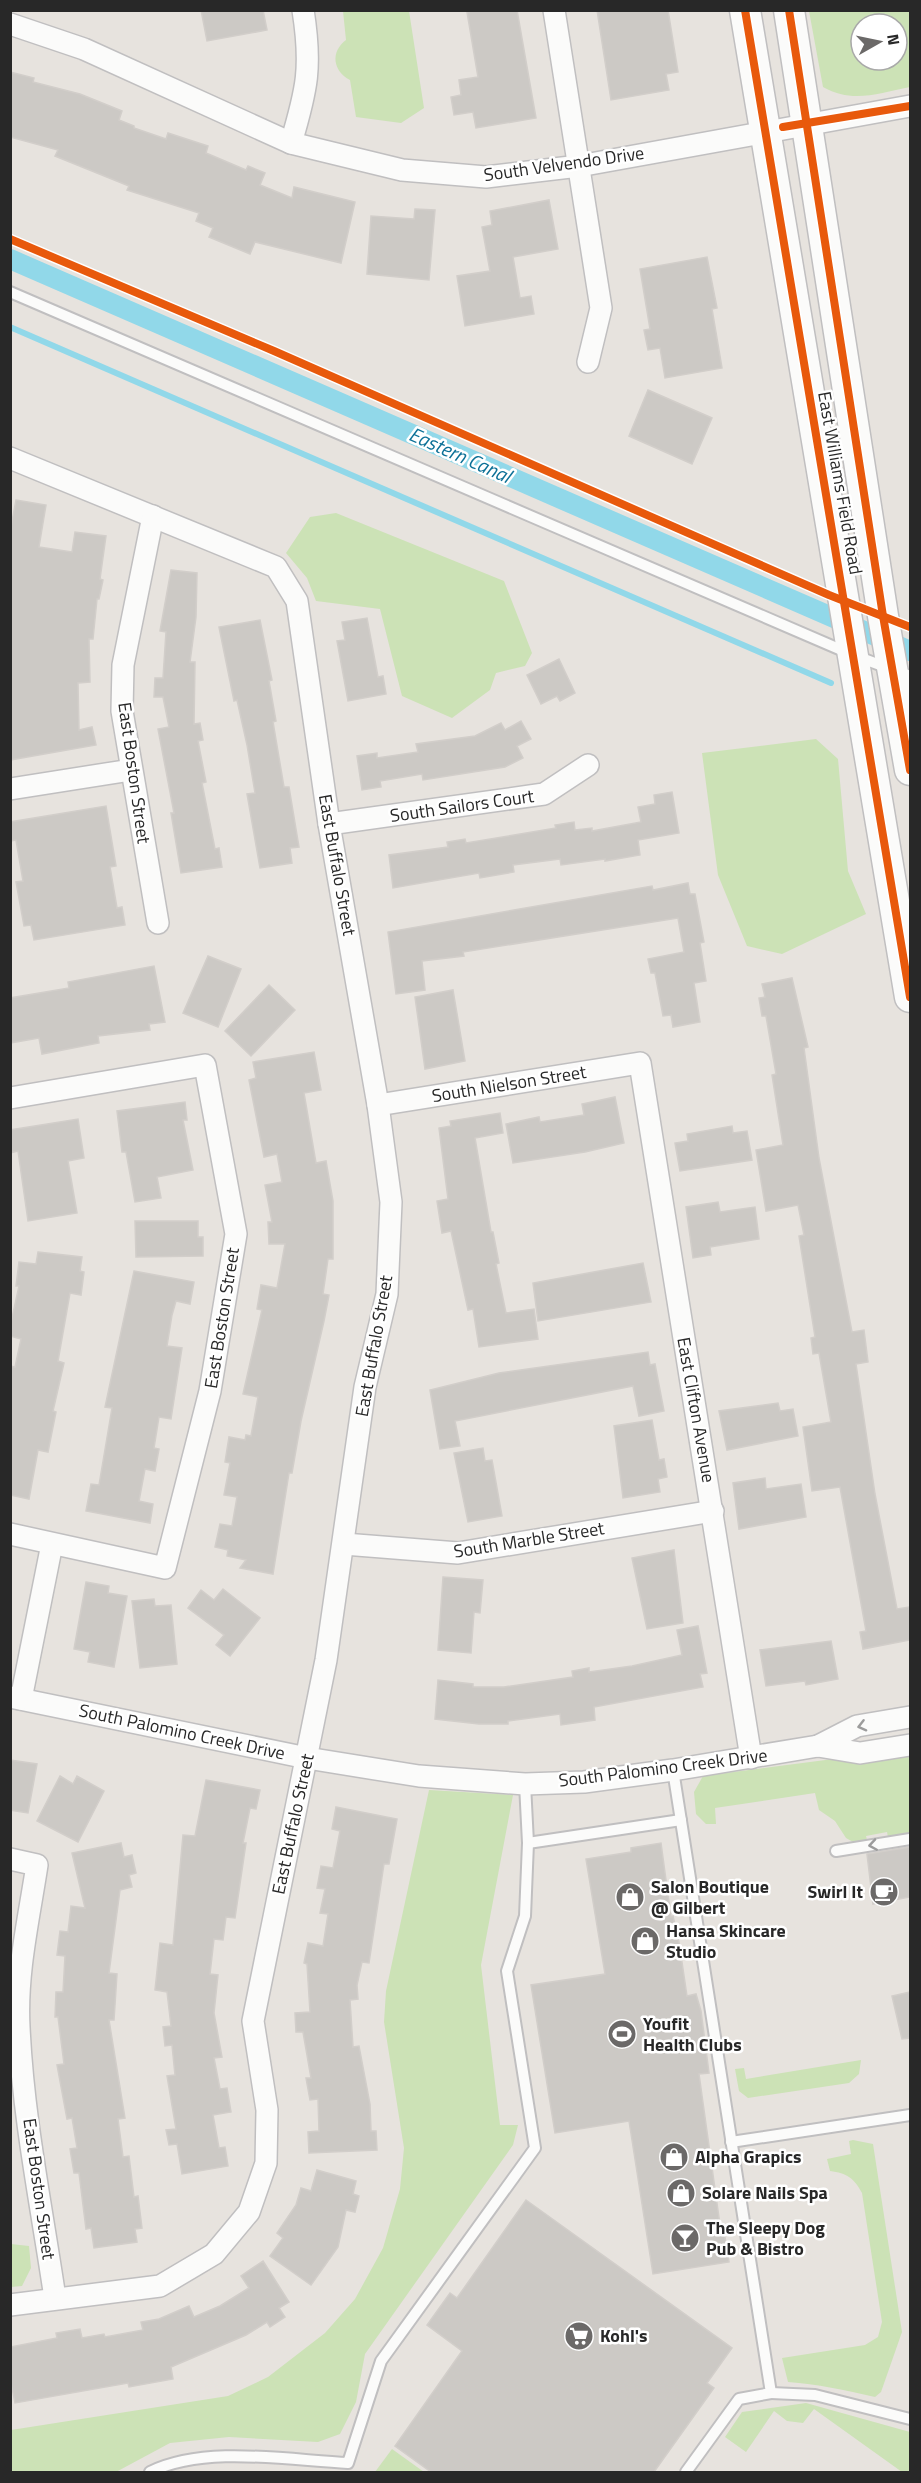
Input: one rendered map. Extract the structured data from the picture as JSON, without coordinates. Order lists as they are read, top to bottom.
{
  "streets": {
    "main road": ["East Williams Field Road"],
    "street": [
      "South Velvendo Drive",
      "East Boston Street",
      "South Sailors Court",
      "East Buffalo Street",
      "South Nielson Street",
      "East Clifton Avenue",
      "South Marble Street",
      "South Palomino Creek Drive"
    ]
  },
  "crossings": [
    ["South Velvendo Drive", "East Williams Field Road"],
    ["East Boston Street", "East Buffalo Street"],
    ["South Sailors Court", "East Buffalo Street"],
    ["East Buffalo Street", "South Nielson Street"],
    ["East Buffalo Street", "South Marble Street"],
    ["East Buffalo Street", "South Palomino Creek Drive"],
    ["South Nielson Street", "East Clifton Avenue"],
    ["East Clifton Avenue", "South Marble Street"],
    ["East Clifton Avenue", "South Palomino Creek Drive"]
  ],
  "water": ["Eastern Canal"],
  "places": {
    "cafe": ["Swirl It"],
    "shop": [
      "Salon Boutique @ Gilbert",
      "Hansa Skincare Studio",
      "Alpha Grapics",
      "Solare Nails Spa"
    ],
    "sports": ["Youfit Health Clubs"],
    "bar": ["The Sleepy Dog Pub & Bistro"],
    "supermarket": ["Kohl's"]
  },
  "north": "right"
}
